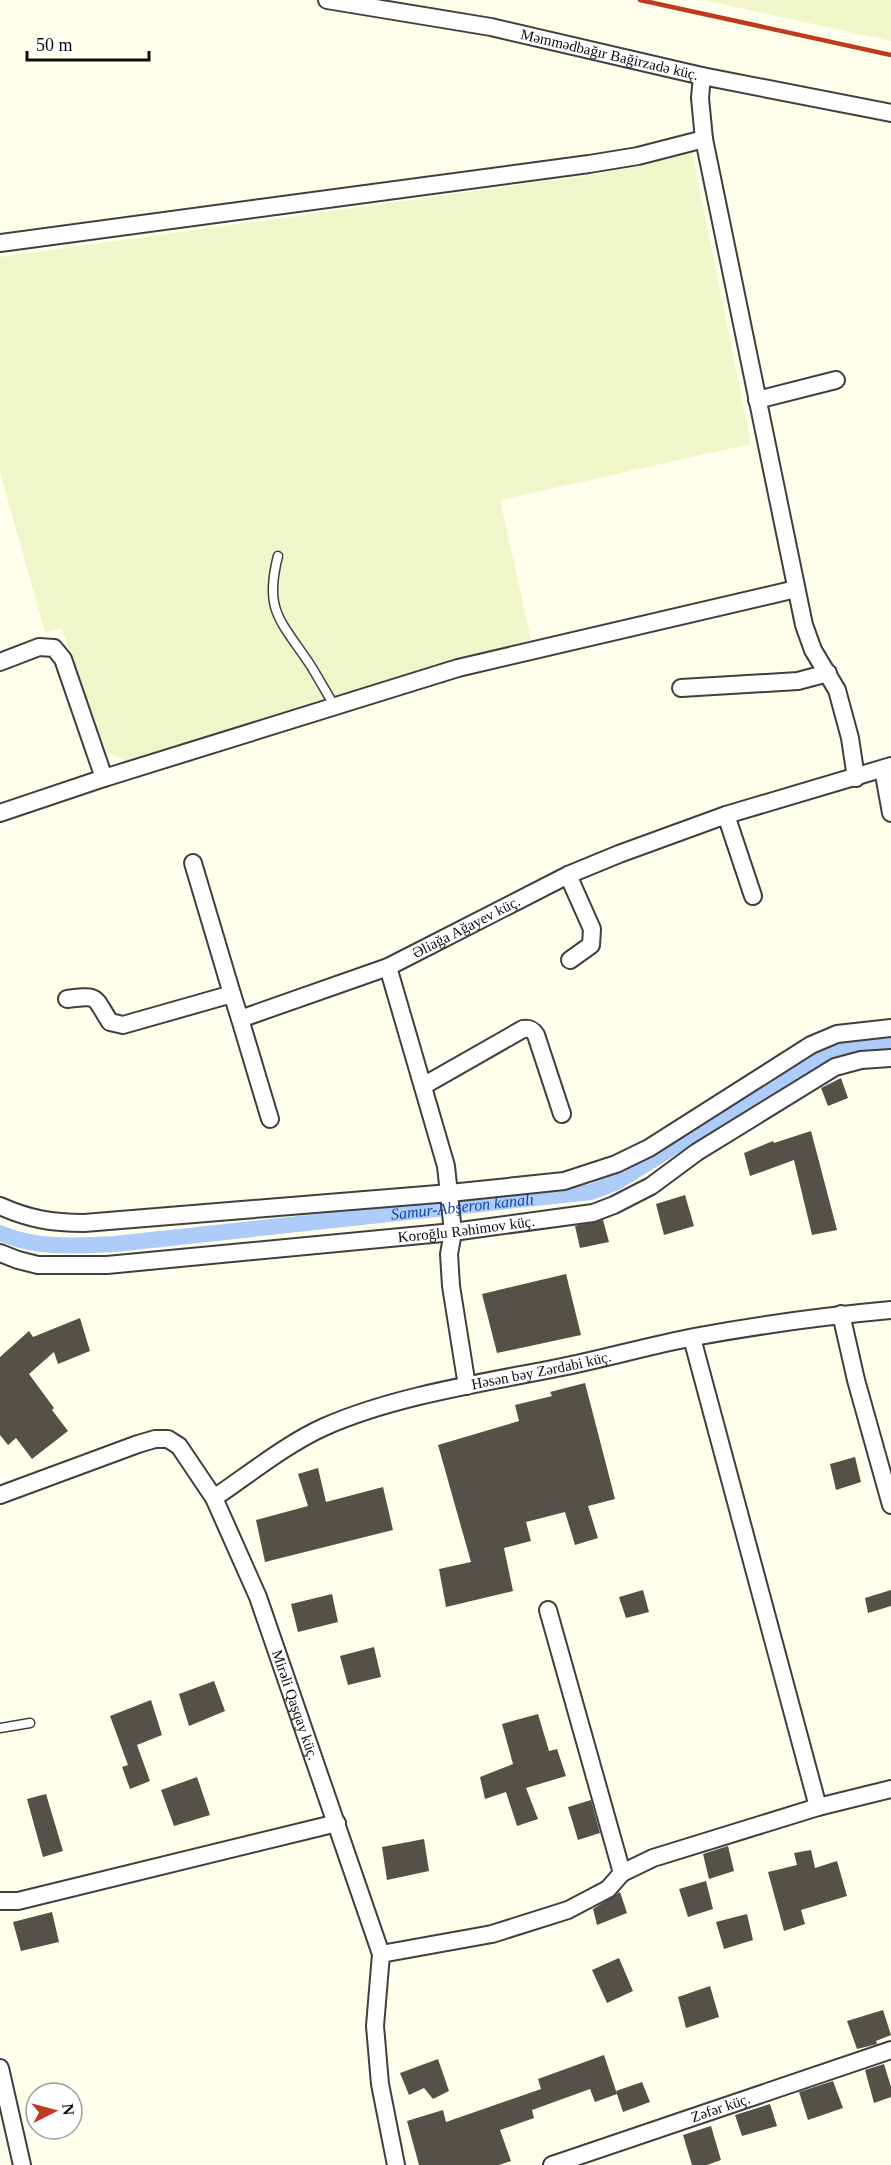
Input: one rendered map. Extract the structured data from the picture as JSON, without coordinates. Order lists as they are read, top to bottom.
{
  "streets": {
    "street": [
      "Məmmədbağır Bağirzadə küç.",
      "Əliağa Ağayev küç.",
      "Koroğlu Rəhimov küç.",
      "Həsən bəy Zərdabi küç.",
      "Mirəli Qaşqay küç.",
      "Zəfər küç."
    ]
  },
  "crossings": [
    ["Həsən bəy Zərdabi küç.", "Mirəli Qaşqay küç."]
  ],
  "water": ["Samur-Abşeron kanalı"],
  "scale_bar": "50 m",
  "north": "right"
}
